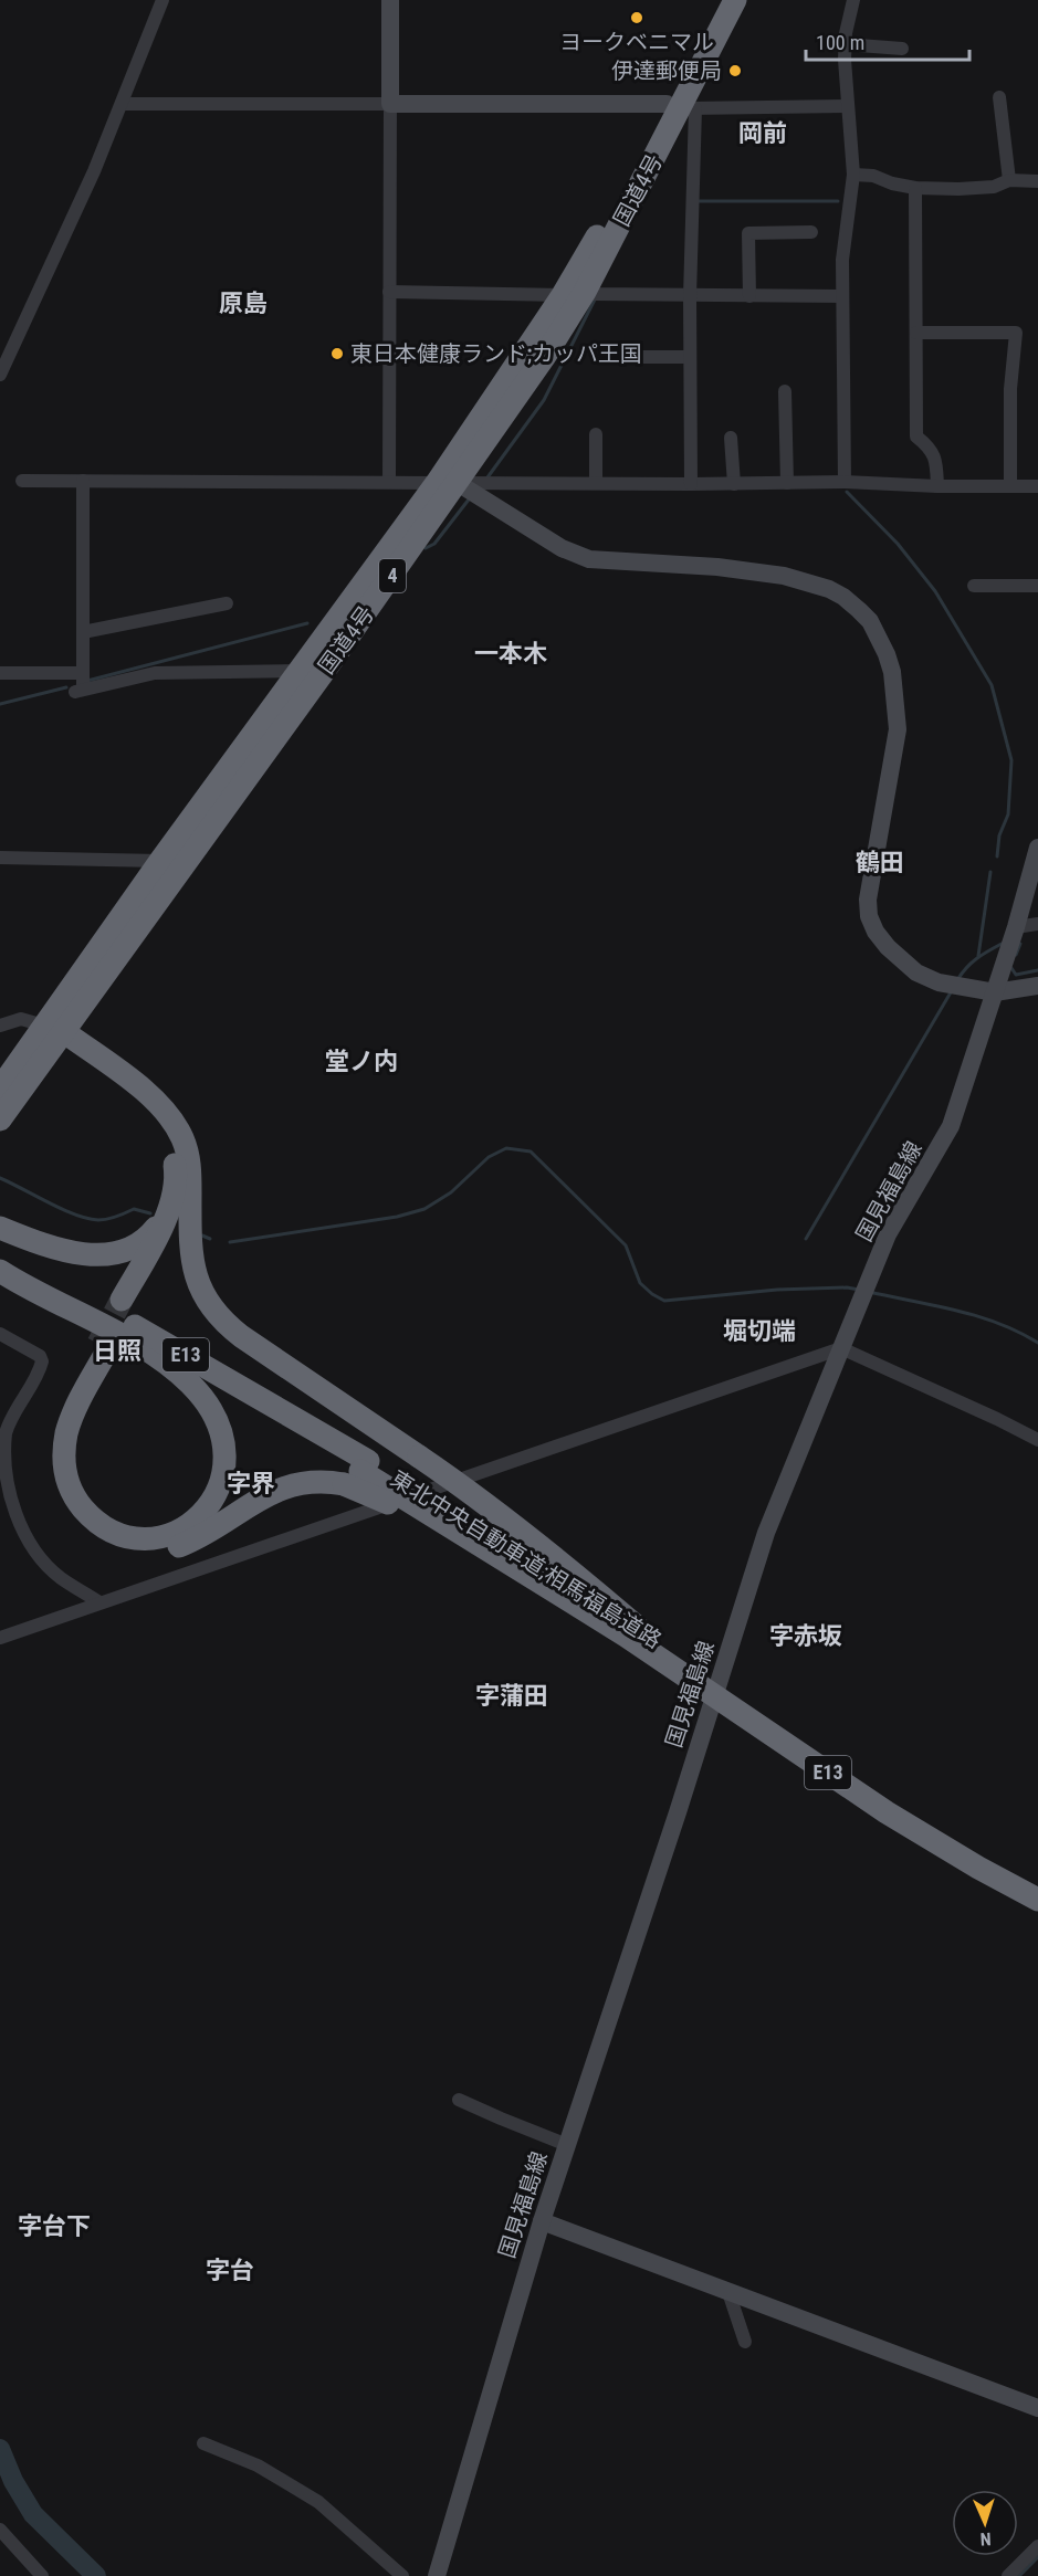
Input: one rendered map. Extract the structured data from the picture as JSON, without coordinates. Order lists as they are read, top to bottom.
{
  "streets": {
    "highway": [
      "国道4号",
      "4",
      "E13",
      "東北中央自動車道;相馬福島道路"
    ],
    "street": ["国見福島線"]
  },
  "districts": [
    "岡前",
    "原島",
    "一本木",
    "鶴田",
    "堂ノ内",
    "堀切端",
    "日照",
    "字界",
    "字赤坂",
    "字蒲田",
    "字台下",
    "字台"
  ],
  "places": ["ヨークベニマル", "伊達郵便局", "東日本健康ランド;カッパ王国"],
  "scale_bar": "100 m",
  "north": "bottom"
}
